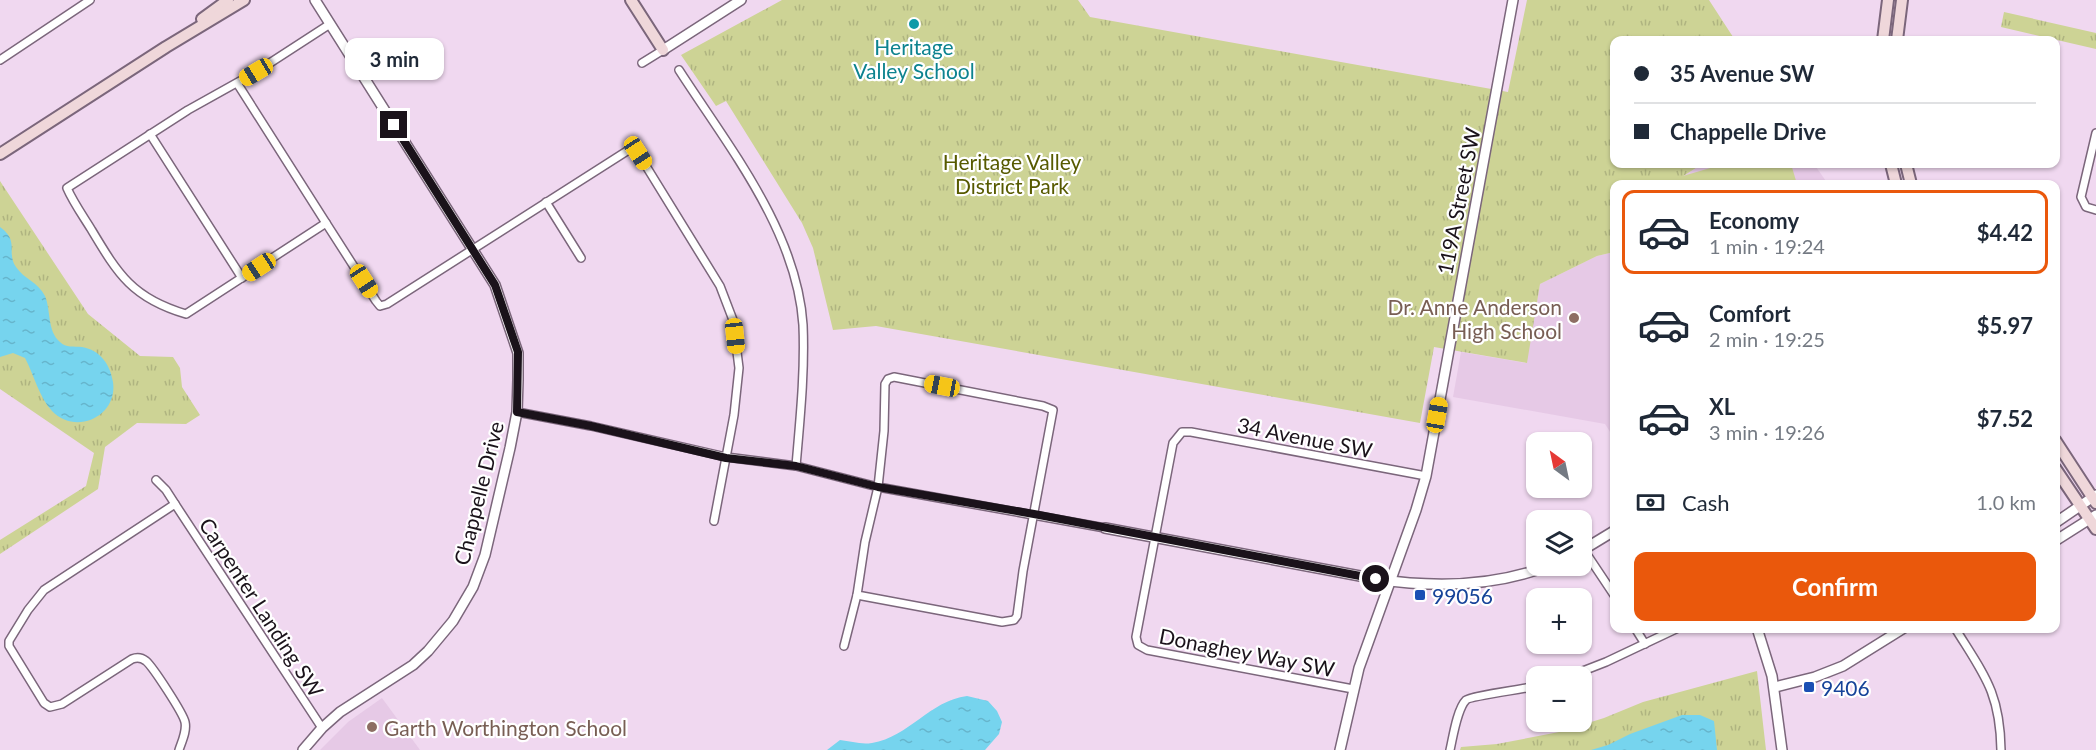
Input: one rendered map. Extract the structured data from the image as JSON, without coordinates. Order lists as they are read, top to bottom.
{
  "streets": {
    "street": [
      "119A Street SW",
      "34 Avenue SW",
      "Chappelle Drive",
      "Carpenter Landing SW",
      "Donaghey Way SW"
    ]
  },
  "crossings": [
    ["119A Street SW", "34 Avenue SW"],
    ["119A Street SW", "Donaghey Way SW"],
    ["34 Avenue SW", "Donaghey Way SW"],
    ["Chappelle Drive", "Carpenter Landing SW"]
  ],
  "parks": ["Heritage Valley District Park"],
  "places": {
    "other": ["Heritage Valley School", "Dr. Anne Anderson High School", "Garth Worthington School"],
    "transit": ["99056", "9406"]
  },
  "north": "top left",
  "page": {
    "banner": ["35 Avenue SW", "Chappelle Drive"],
    "bubble": "3 min",
    "list": [
      {
        "name": "Economy",
        "note": "1 min · 19:24",
        "value": "$4.42"
      },
      {
        "name": "Comfort",
        "note": "2 min · 19:25",
        "value": "$5.97"
      },
      {
        "name": "XL",
        "note": "3 min · 19:26",
        "value": "$7.52"
      }
    ],
    "map_buttons": ["+", "−"],
    "pay": ["Cash", "1.0 km"],
    "buttons": "Confirm"
  }
}
